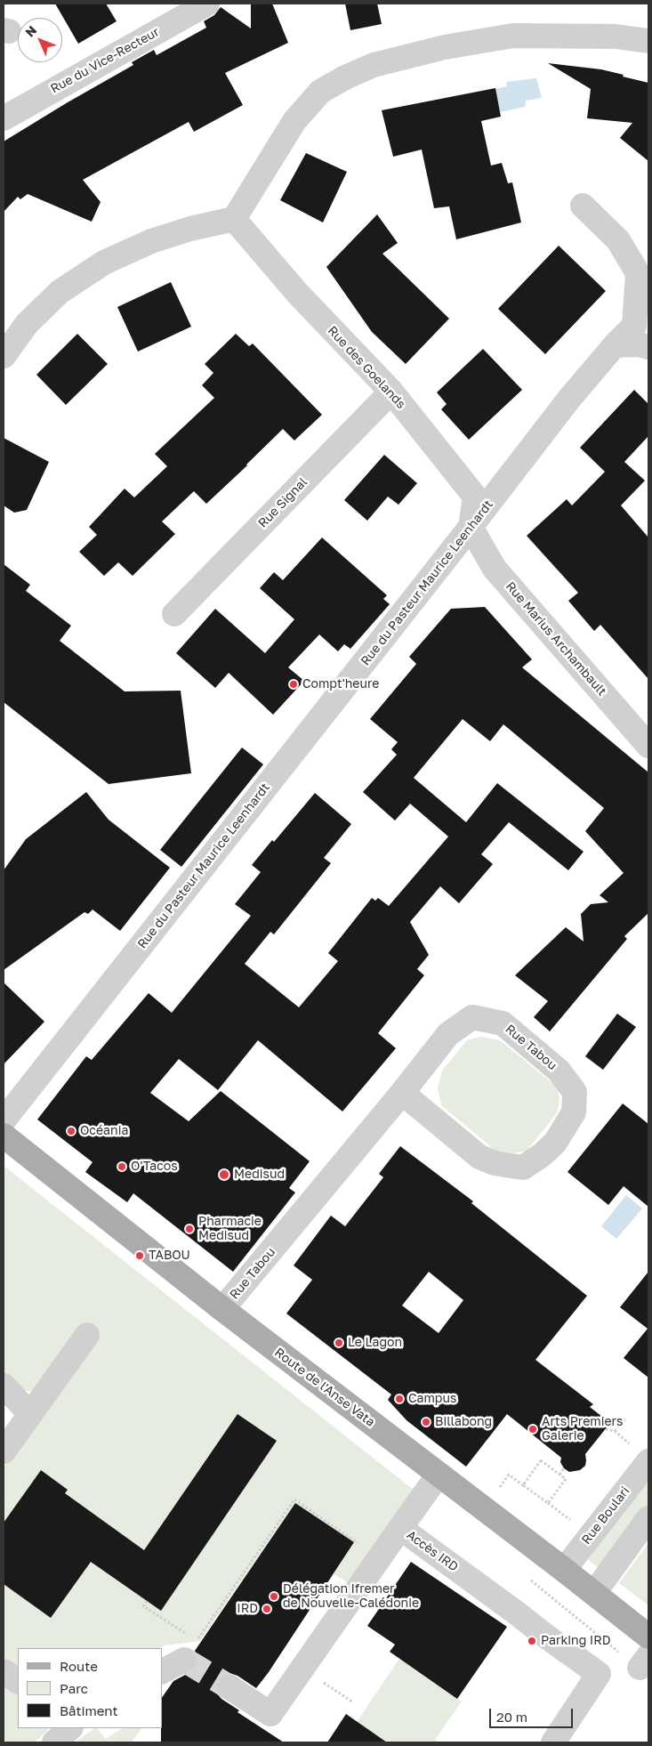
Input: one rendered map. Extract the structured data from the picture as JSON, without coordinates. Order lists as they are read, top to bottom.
{
  "streets": {
    "main road": ["Route de l'Anse Vata"],
    "street": [
      "Rue du Vice-Recteur",
      "Rue des Goelands",
      "Rue Signal",
      "Rue du Pasteur Maurice Leenhardt",
      "Rue Marius Archambault",
      "Rue Tabou",
      "Rue Boulari",
      "Accès IRD"
    ]
  },
  "crossings": [
    ["Rue des Goelands", "Rue Signal"],
    ["Rue des Goelands", "Rue du Pasteur Maurice Leenhardt"],
    ["Rue des Goelands", "Rue Marius Archambault"],
    ["Rue du Pasteur Maurice Leenhardt", "Rue Marius Archambault"],
    ["Rue Tabou", "Route de l'Anse Vata"],
    ["Route de l'Anse Vata", "Rue Boulari"]
  ],
  "places": [
    "Compt'heure",
    "Océania",
    "O'Tacos",
    "Medisud",
    "Pharmacie Medisud",
    "TABOU",
    "Le Lagon",
    "Campus",
    "Billabong",
    "Arts Premiers Galerie",
    "Délégation Ifremer de Nouvelle-Calédonie",
    "IRD",
    "Parking IRD"
  ],
  "legend": ["Route", "Parc", "Bâtiment"],
  "scale_bar": "20 m",
  "north": "top left"
}
